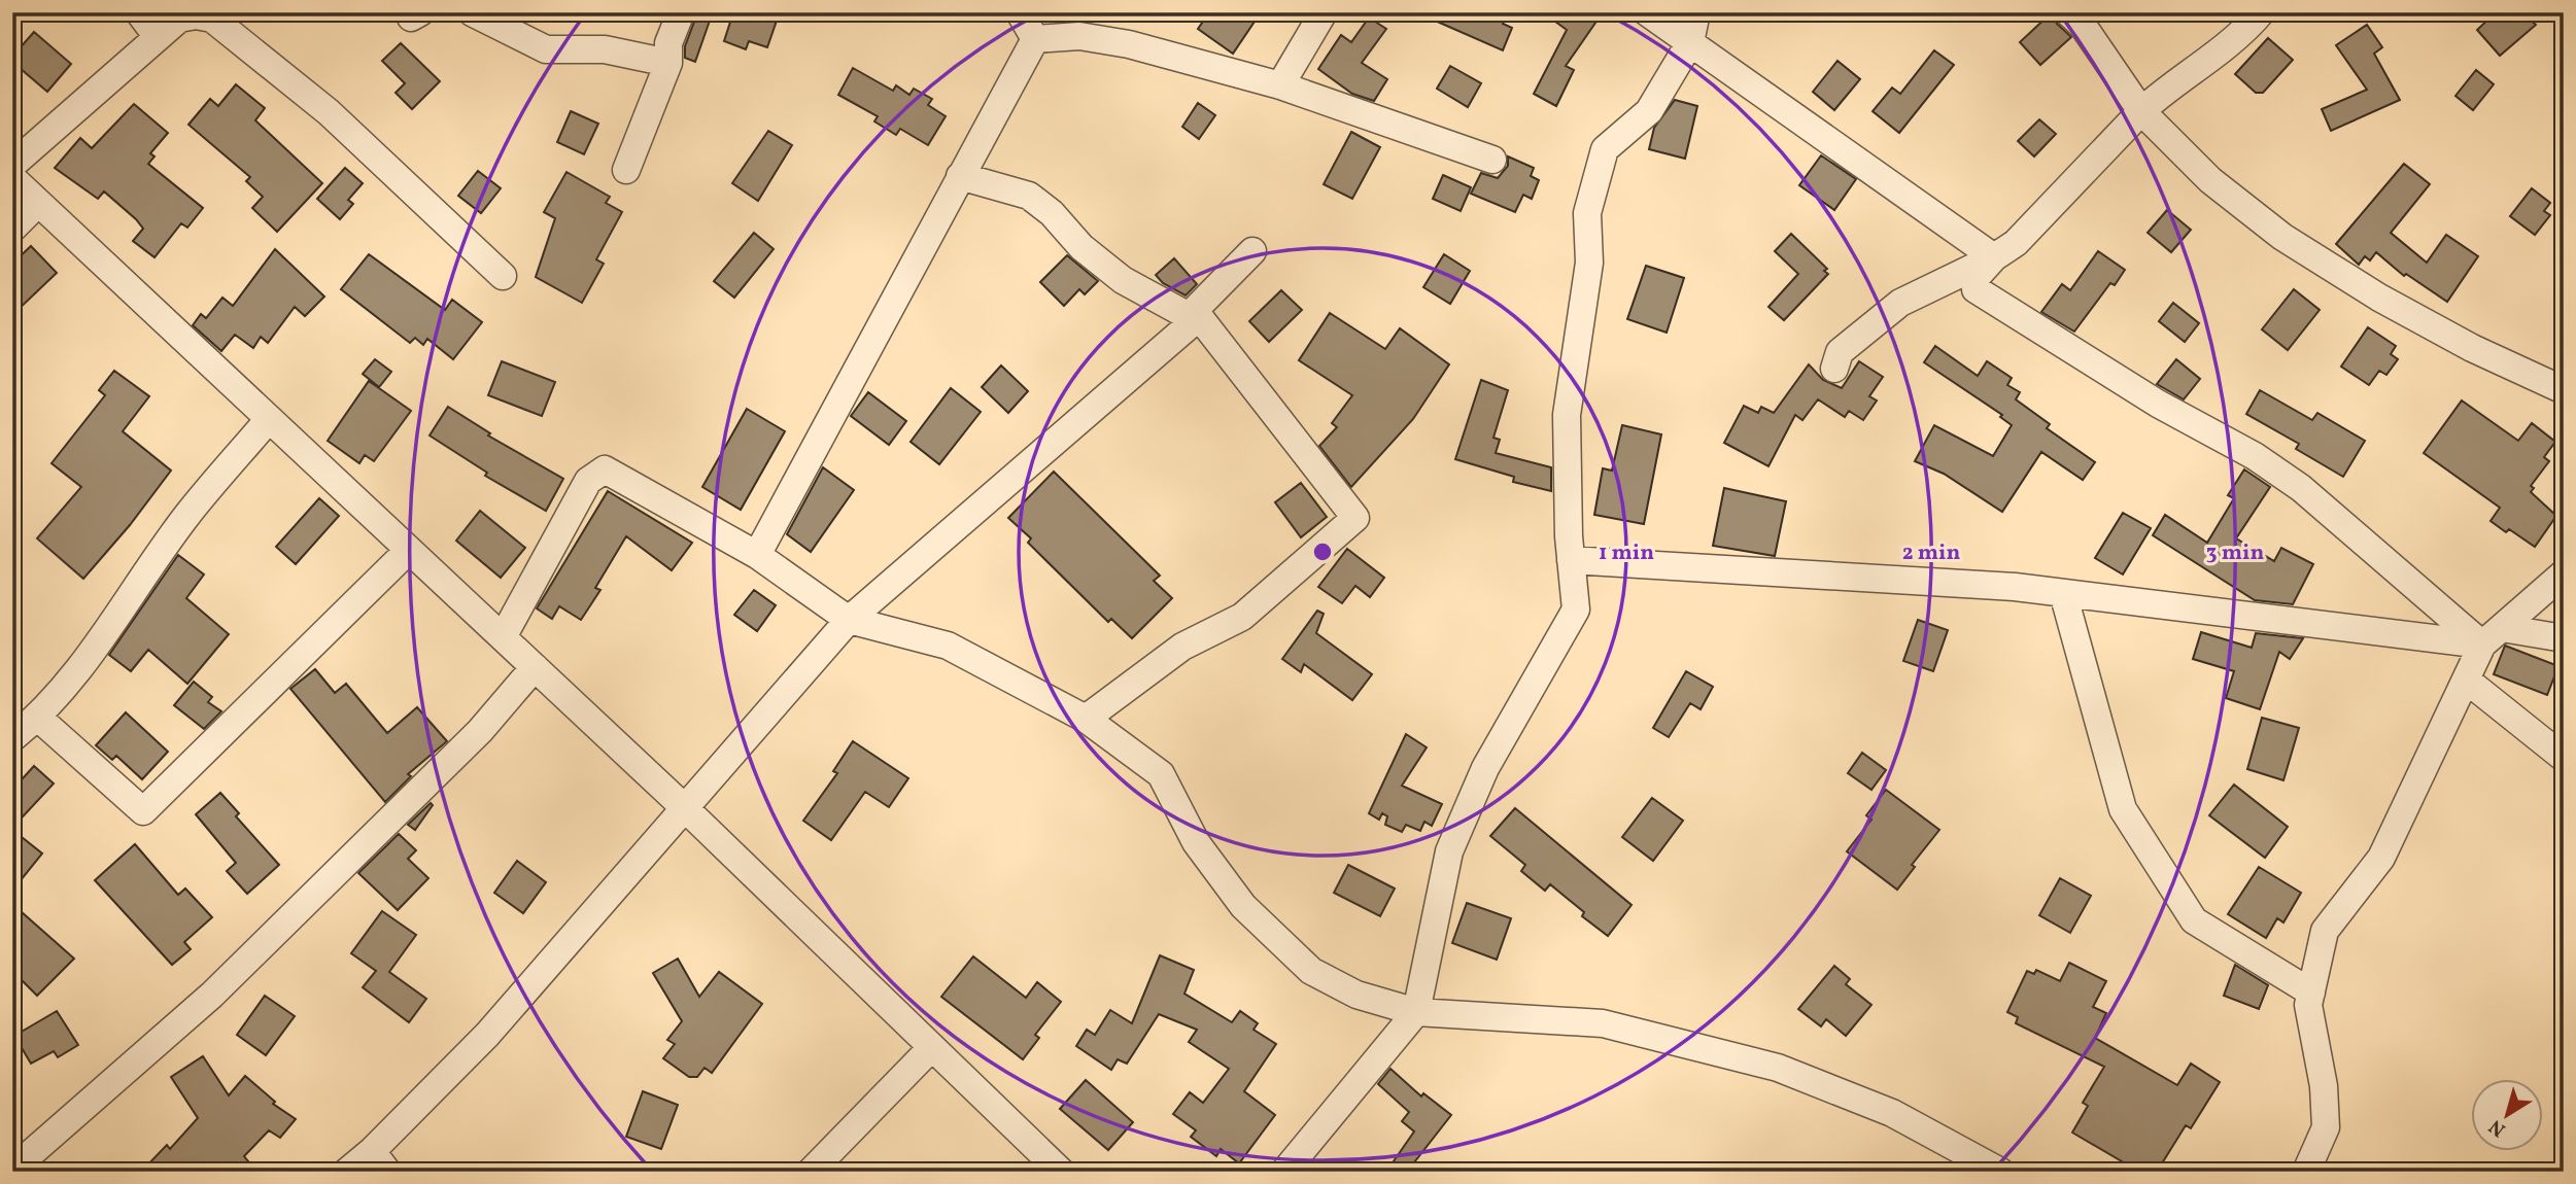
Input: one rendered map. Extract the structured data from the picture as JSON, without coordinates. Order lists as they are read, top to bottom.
{
  "north": "bottom left",
  "rings": ["1 min", "2 min", "3 min"]
}
